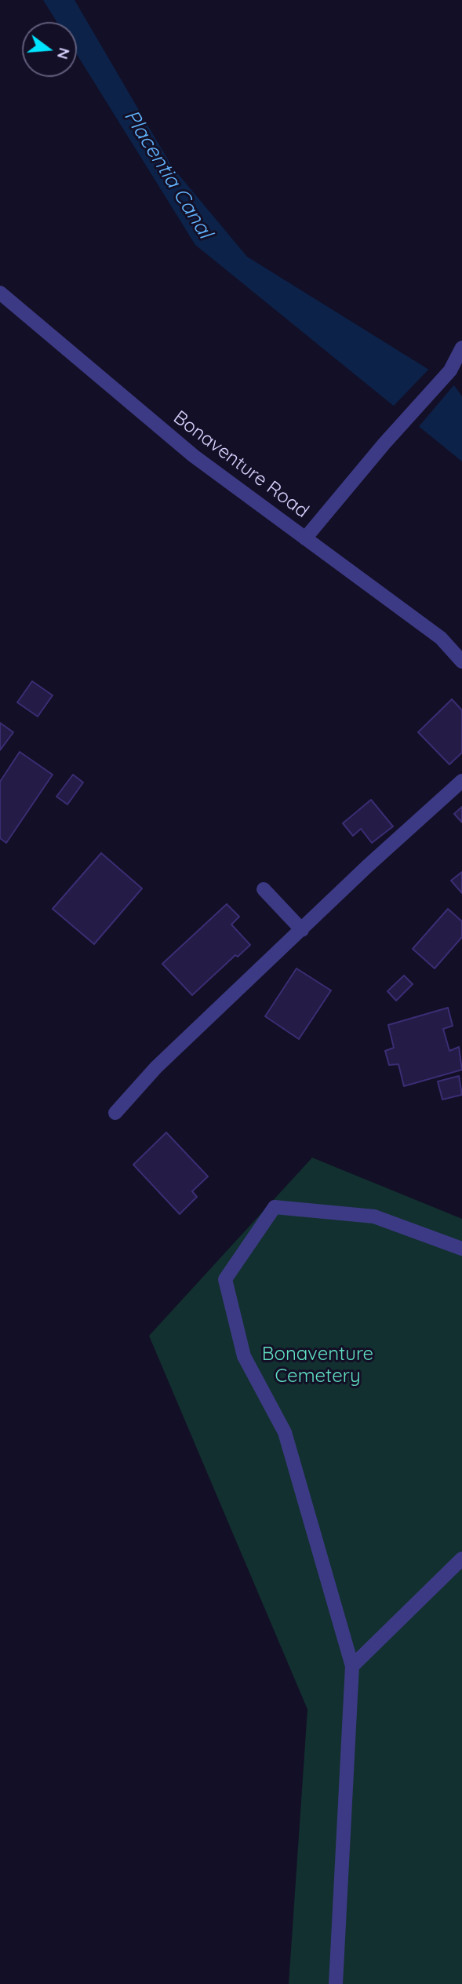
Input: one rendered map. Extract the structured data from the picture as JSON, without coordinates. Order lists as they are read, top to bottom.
{
  "streets": {
    "street": ["Bonaventure Road"]
  },
  "water": ["Placentia Canal"],
  "parks": ["Bonaventure Cemetery"],
  "north": "right"
}
